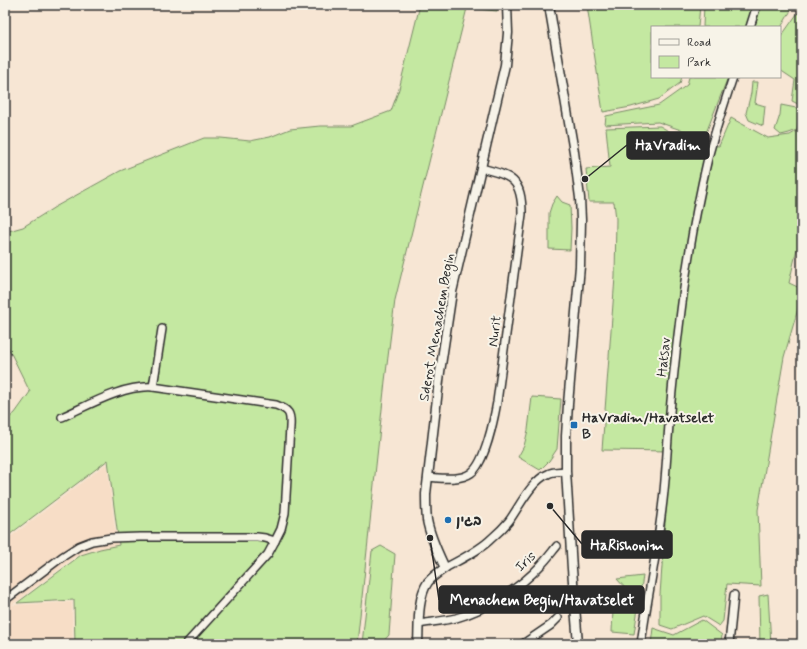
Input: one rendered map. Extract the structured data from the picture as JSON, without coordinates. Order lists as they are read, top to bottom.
{
  "streets": {
    "street": [
      "Sderot Menachem Begin",
      "Nurit",
      "Hatsav",
      "Iris"
    ]
  },
  "crossings": [
    ["Sderot Menachem Begin", "Nurit"]
  ],
  "places": {
    "other": [
      "HaVradim",
      "HaRishonim",
      "בגין",
      "Menachem Begin/Havatselet"
    ],
    "transit": ["HaVradim/Havatselet B"]
  },
  "legend": ["Road", "Park"]
}
